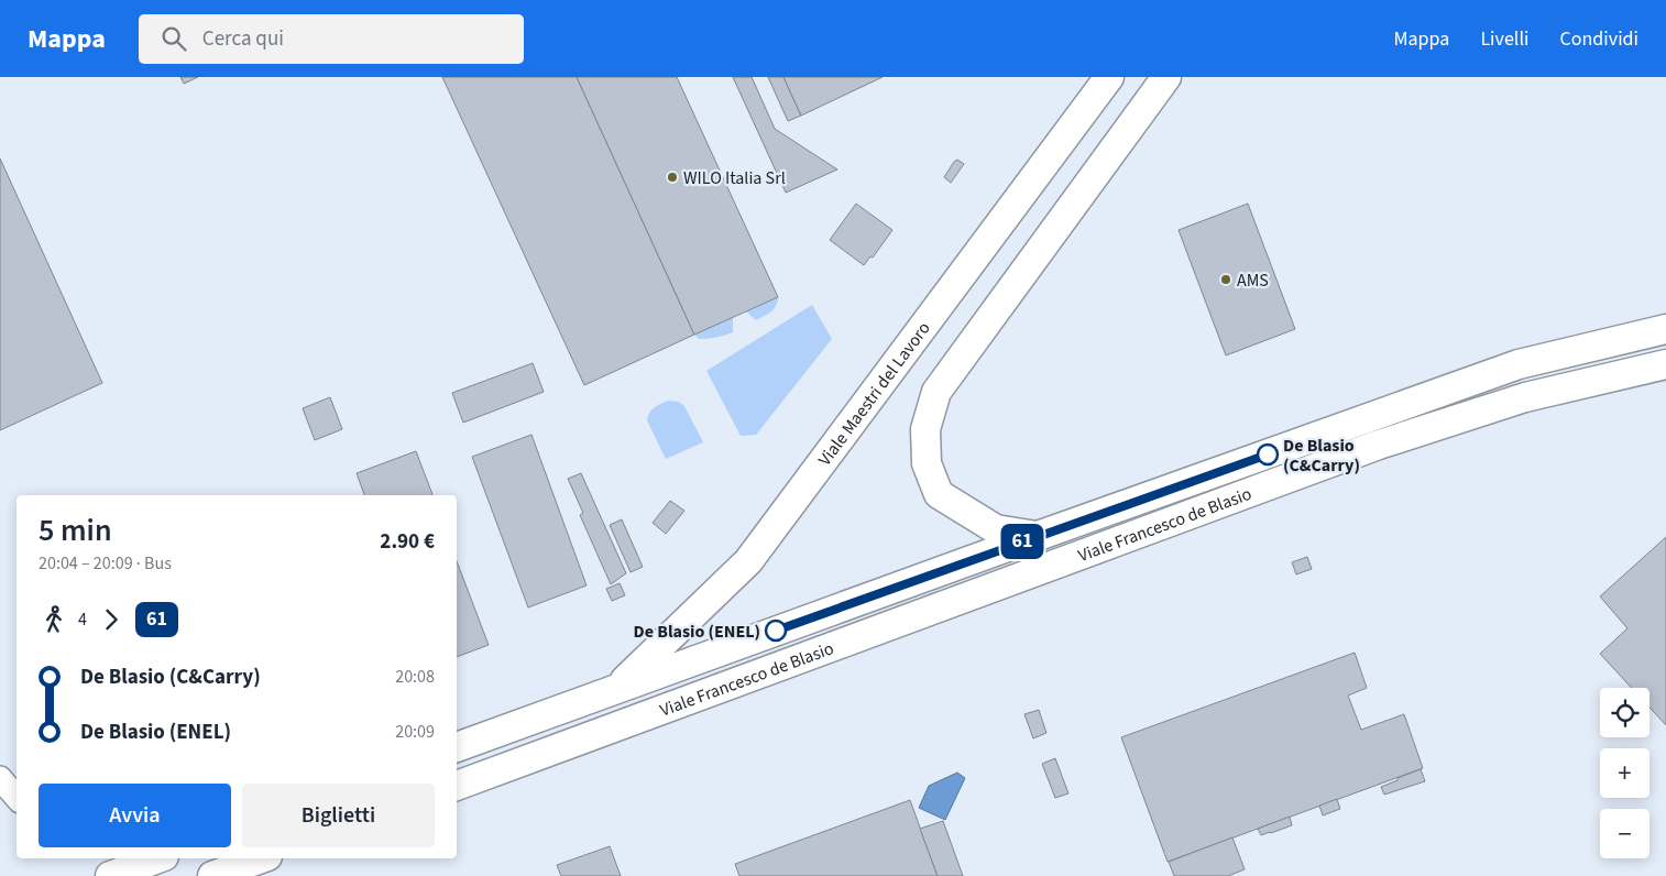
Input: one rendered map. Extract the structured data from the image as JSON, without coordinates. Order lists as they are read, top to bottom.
{
  "streets": {
    "street": ["Viale Maestri del Lavoro", "Viale Francesco de Blasio"]
  },
  "crossings": [
    ["Viale Maestri del Lavoro", "Viale Francesco de Blasio"]
  ],
  "places": [
    "WILO Italia Srl",
    "AMS",
    "De Blasio (C&Carry)",
    "De Blasio (ENEL)"
  ],
  "lines": ["bus line 61"],
  "page": {
    "header": "Mappa",
    "search": "Cerca qui",
    "nav": ["Mappa", "Livelli", "Condividi"],
    "on_map": "61",
    "heading": ["5 min", "20:04 – 20:09 · Bus", "2.90 €"],
    "legs": ["4", "61"],
    "list": [
      {
        "name": "De Blasio (C&Carry)",
        "value": "20:08"
      },
      {
        "name": "De Blasio (ENEL)",
        "value": "20:09"
      }
    ],
    "map_buttons": ["+", "−"],
    "buttons": ["Avvia", "Biglietti"]
  }
}
